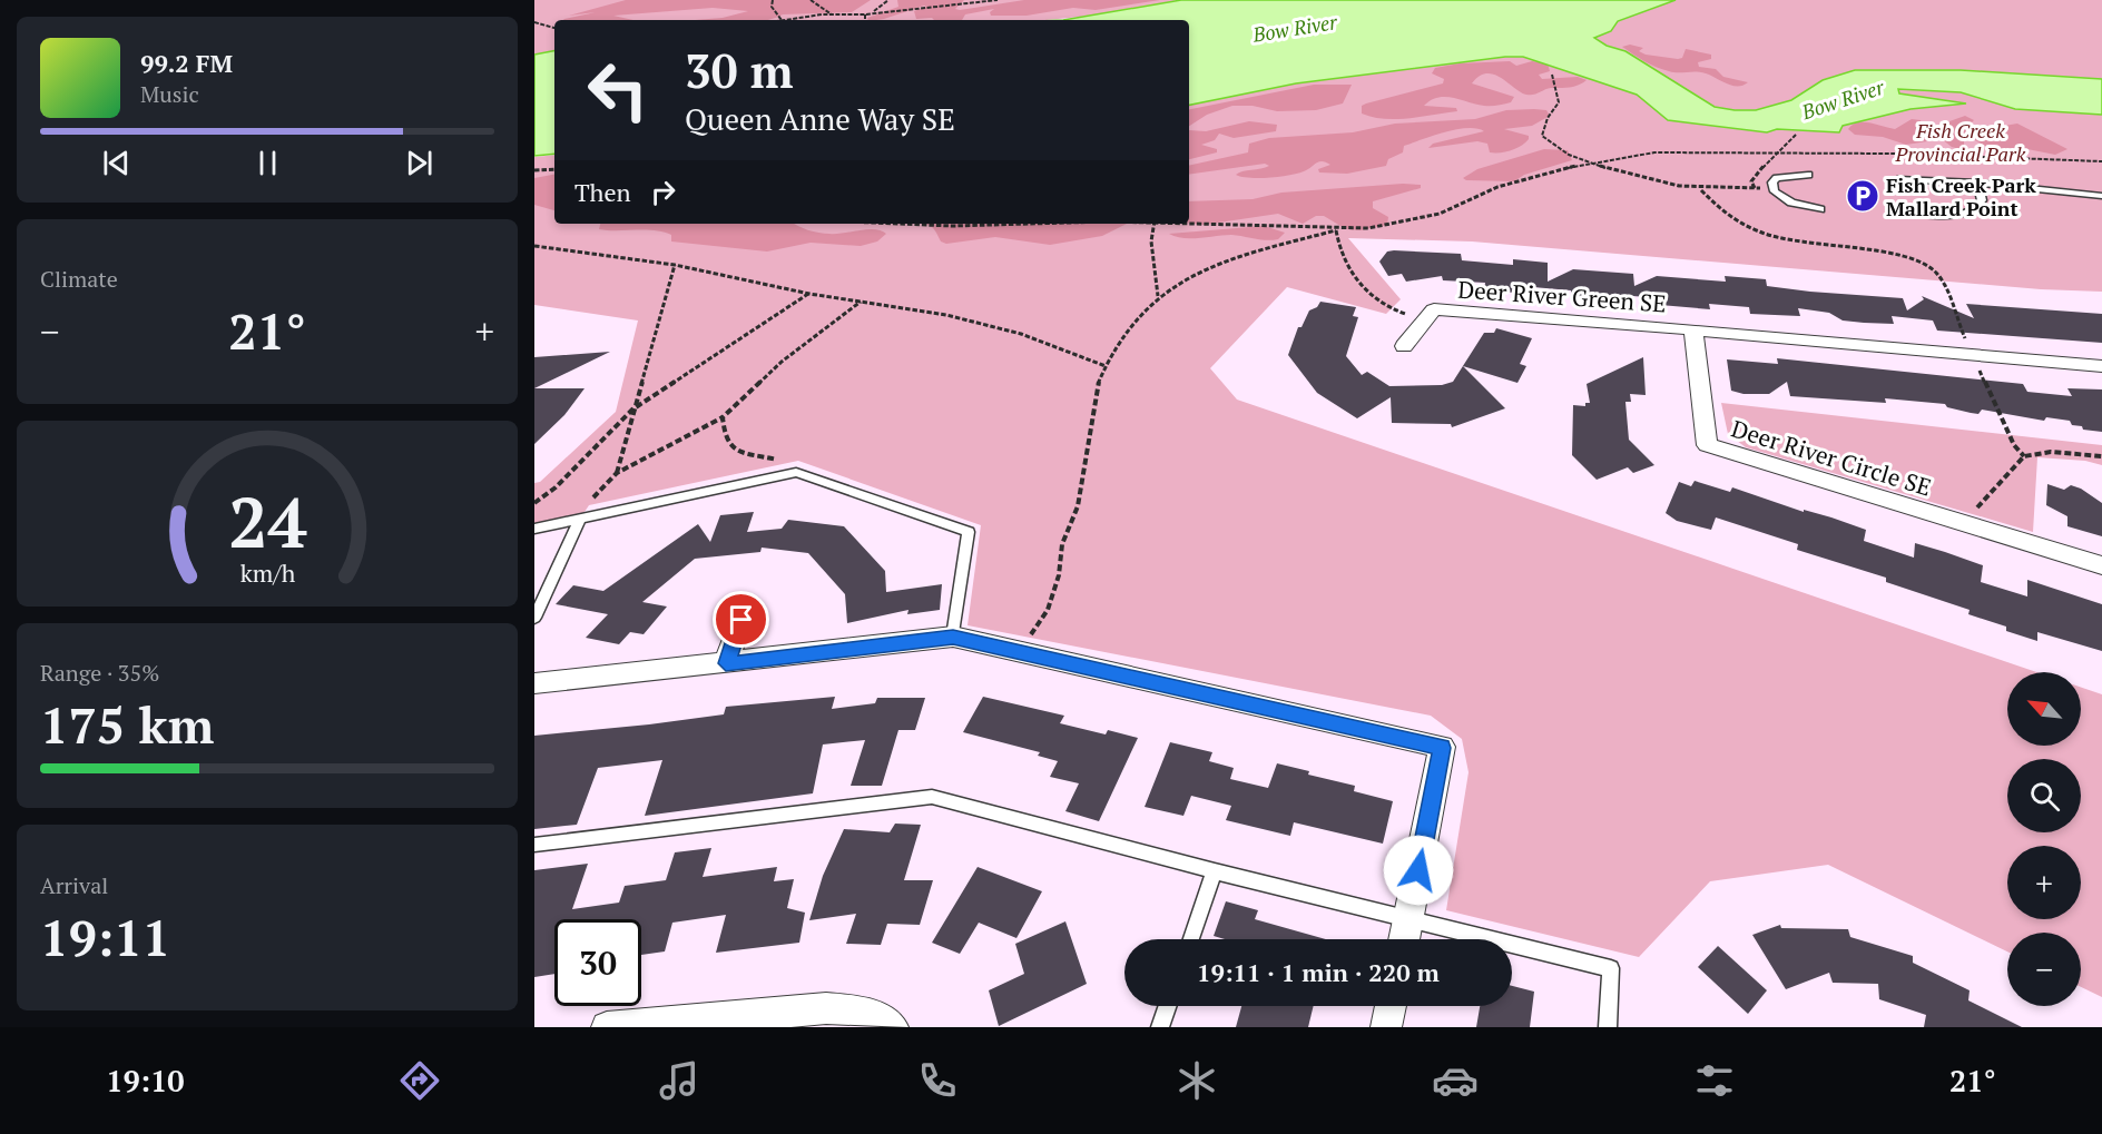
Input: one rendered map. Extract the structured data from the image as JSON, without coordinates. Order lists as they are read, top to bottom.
{
  "streets": {
    "street": ["Deer River Green SE", "Deer River Circle SE"]
  },
  "crossings": [
    ["Deer River Green SE", "Deer River Circle SE"]
  ],
  "water": ["Bow River"],
  "parks": ["Fish Creek Provincial Park"],
  "places": {
    "parking": ["Fish Creek Park Mallard Point"]
  },
  "north": "top left",
  "page": {
    "turn": ["30 m", "Queen Anne Way SE"],
    "song": ["99.2 FM", "Music"],
    "then": "Then",
    "tile": [
      "Climate",
      ["Range · 35%", "175 km"],
      ["Arrival", "19:11"]
    ],
    "heat": ["−", "21°", "+"],
    "map_buttons": ["+", "−"],
    "limit": "30",
    "trip": "19:11 · 1 min · 220 m",
    "tabs": ["19:10", "21°"],
    "gauge": ["24", "km/h"]
  }
}
